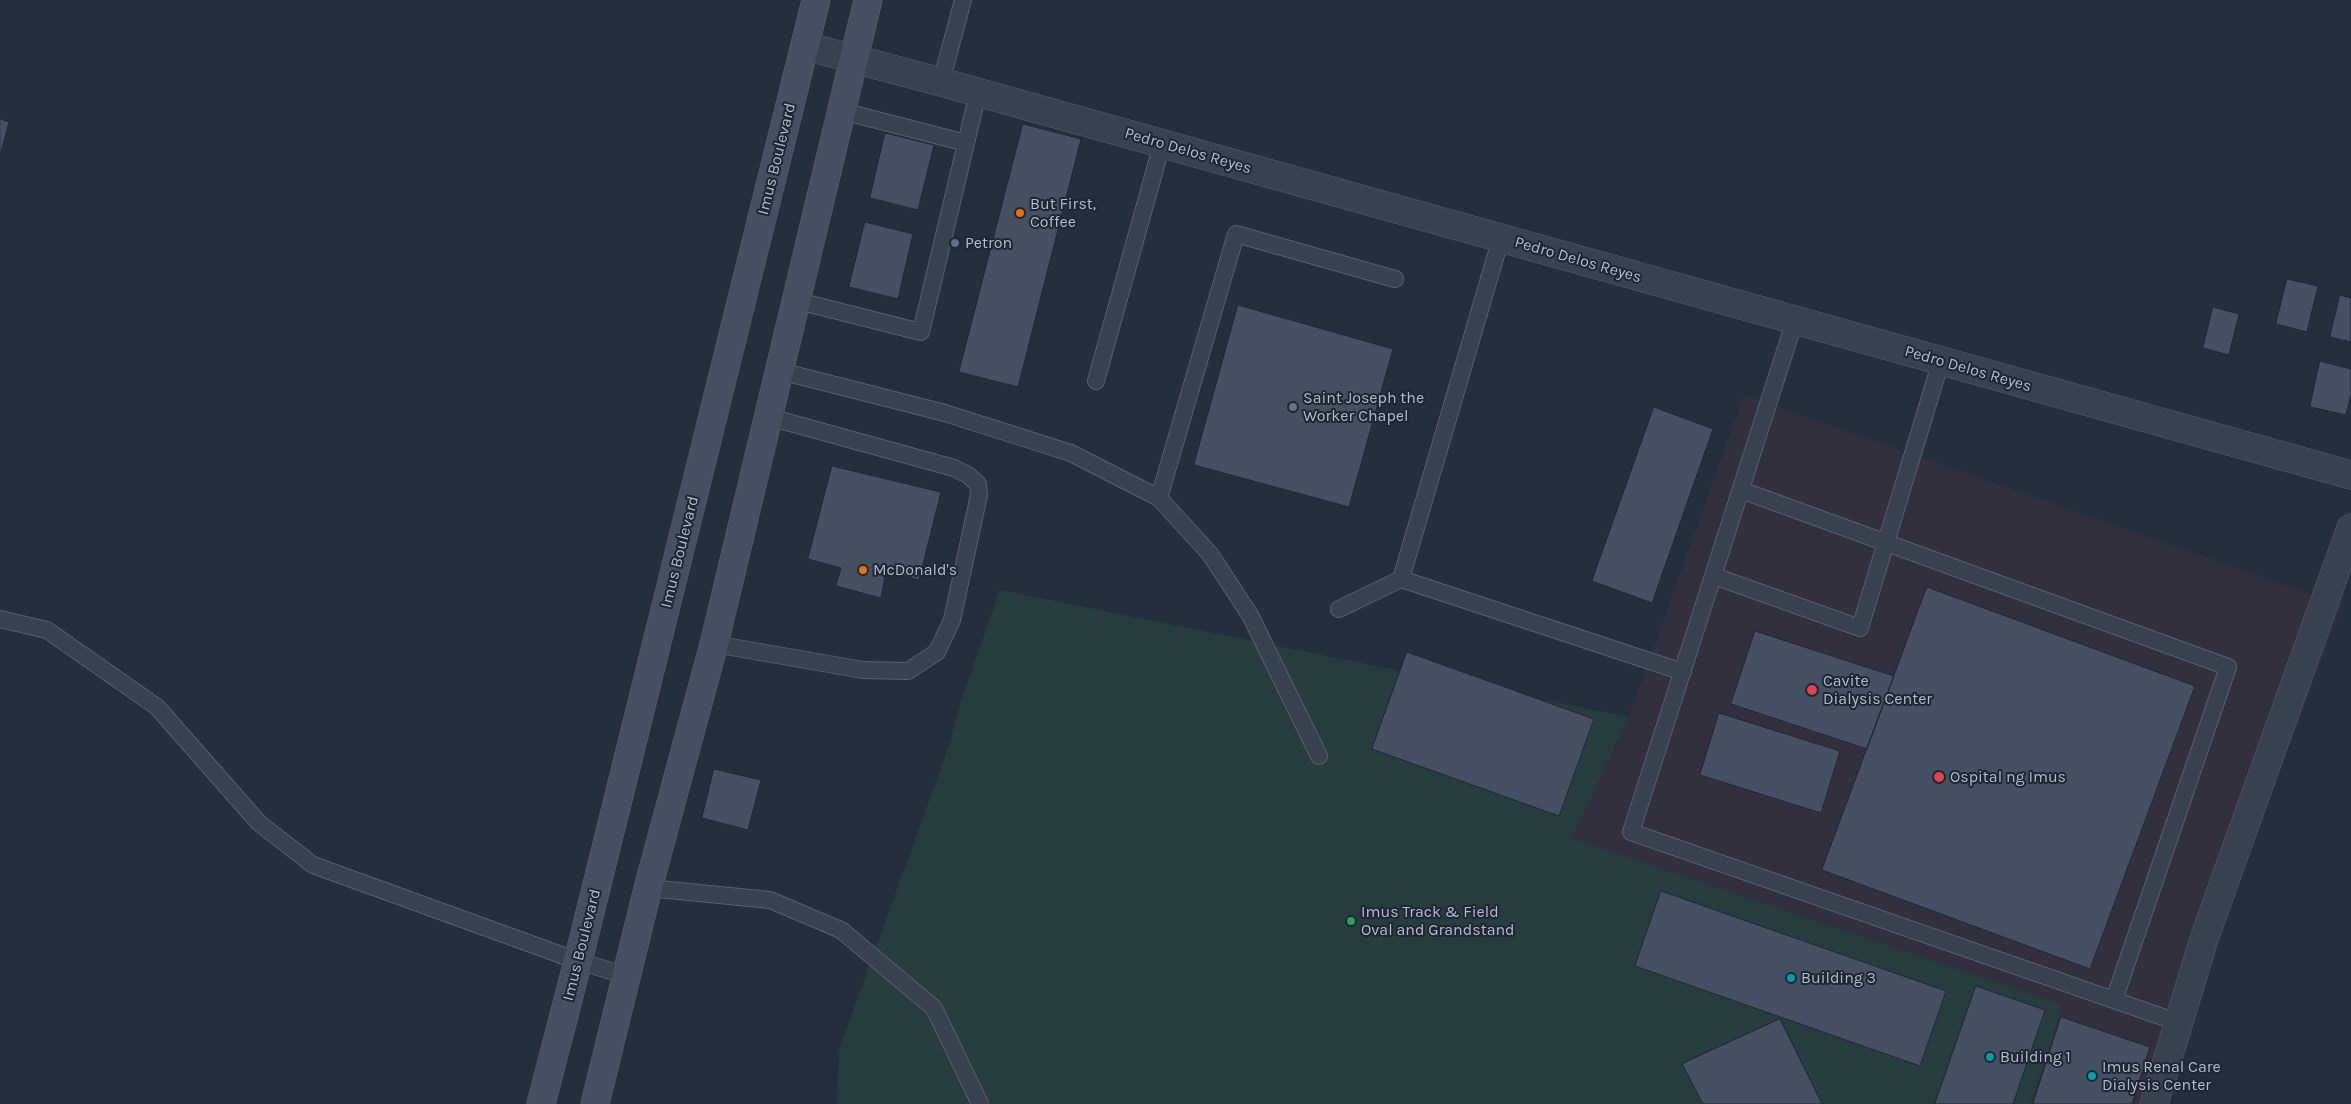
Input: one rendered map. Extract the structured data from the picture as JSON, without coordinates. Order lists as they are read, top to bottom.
{
  "streets": {
    "main road": ["Imus Boulevard"],
    "street": ["Pedro Delos Reyes"]
  },
  "crossings": [
    ["Pedro Delos Reyes", "Imus Boulevard"]
  ],
  "places": [
    "But First, Coffee",
    "Petron",
    "Saint Joseph the Worker Chapel",
    "McDonald's",
    "Cavite Dialysis Center",
    "Ospital ng Imus",
    "Imus Track & Field Oval and Grandstand",
    "Building 3",
    "Building 1",
    "Imus Renal Care Dialysis Center"
  ]
}
